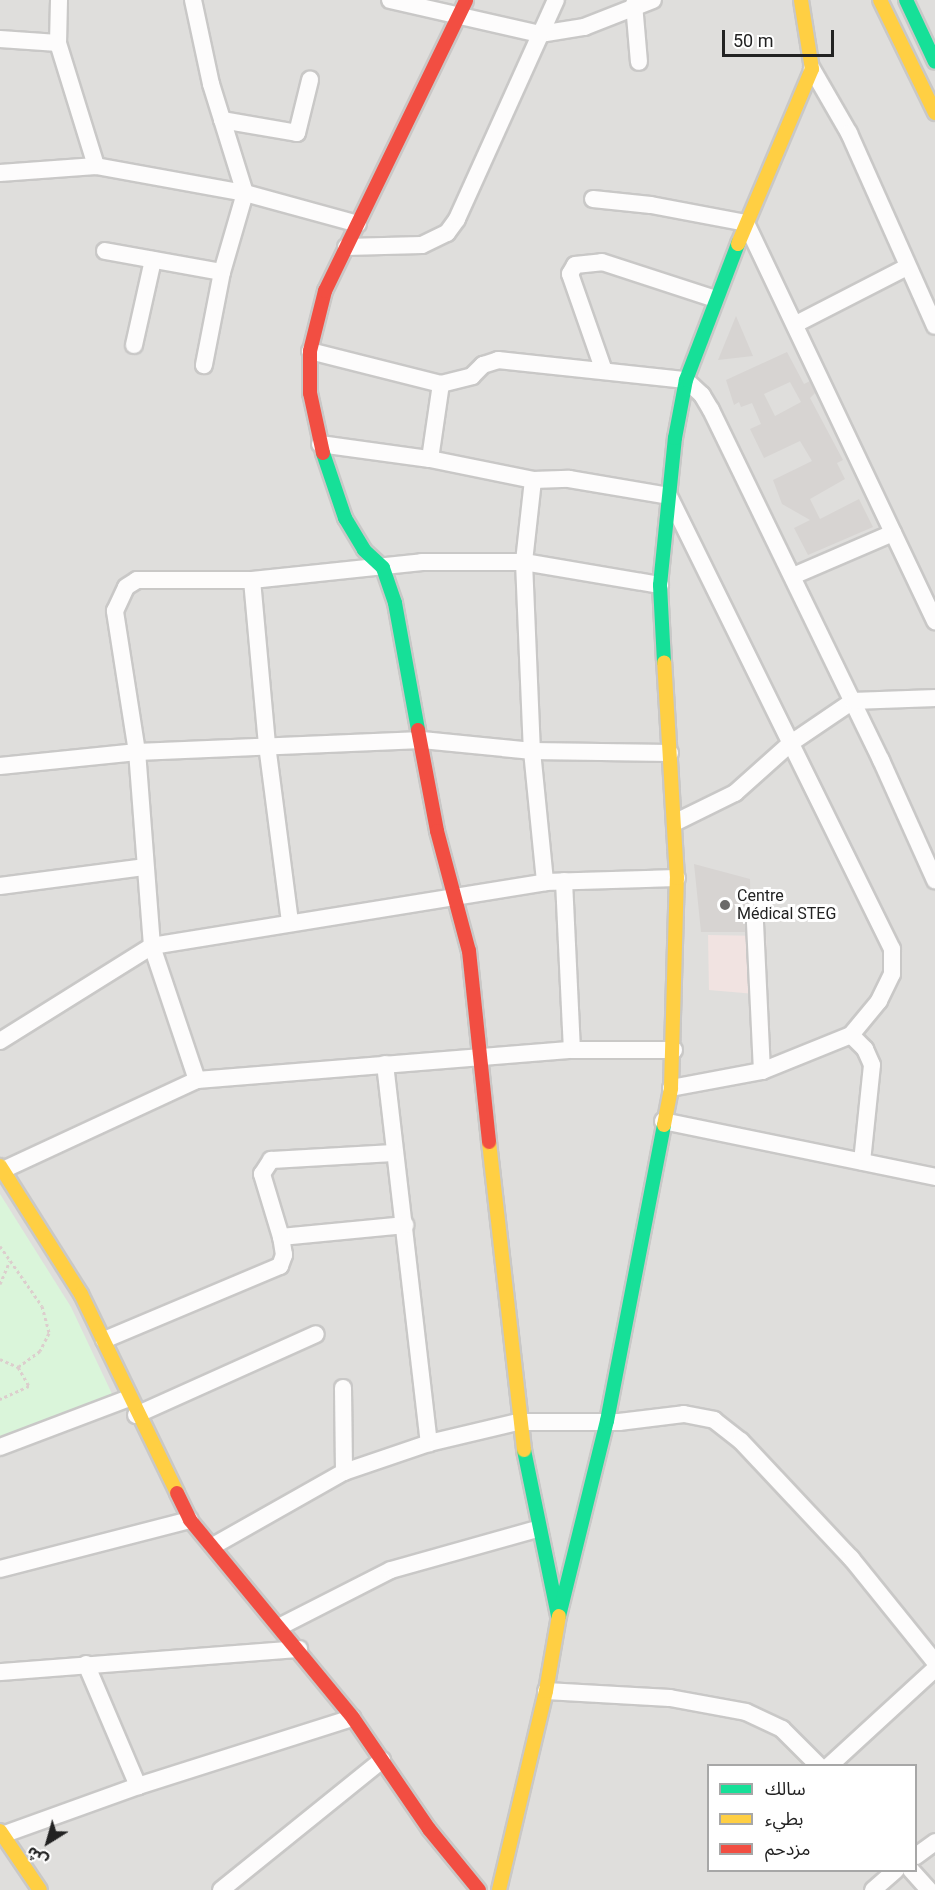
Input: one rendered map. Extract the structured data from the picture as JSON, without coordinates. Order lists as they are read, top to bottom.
{
  "places": ["Centre Médical STEG"],
  "legend": ["سالك", "بطيء", "مزدحم"],
  "scale_bar": "50 m",
  "north": "bottom left"
}
